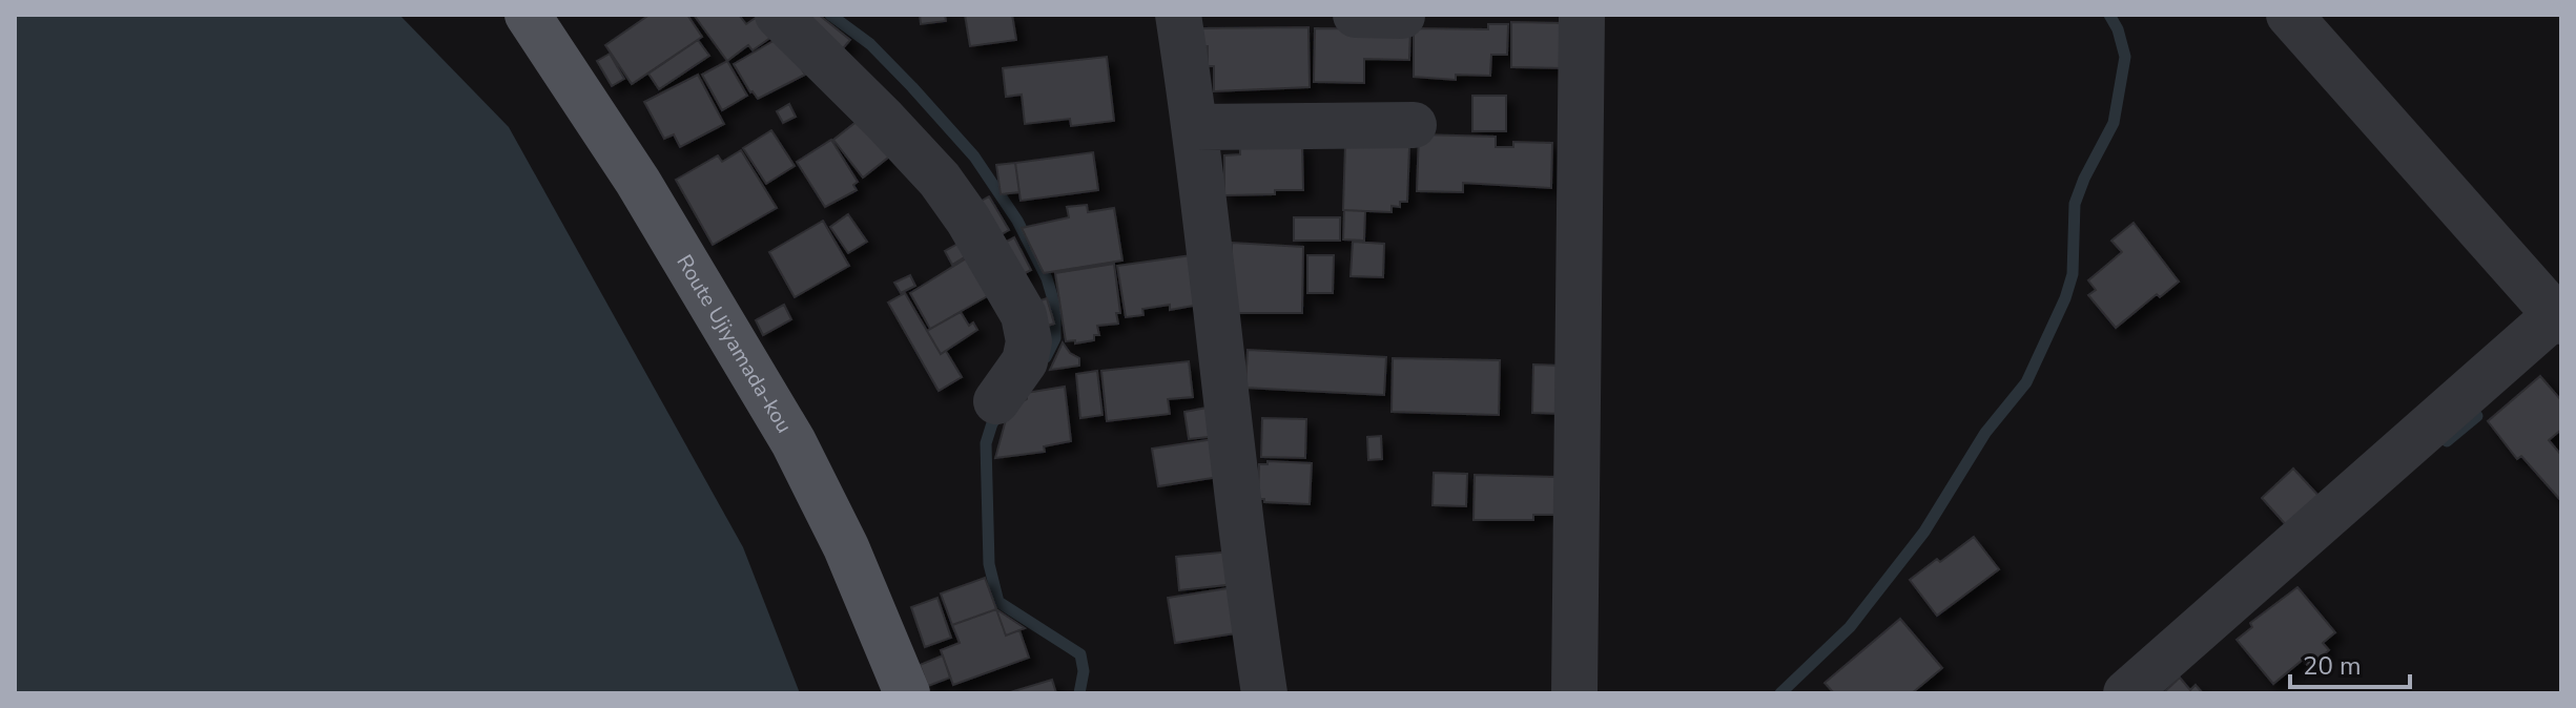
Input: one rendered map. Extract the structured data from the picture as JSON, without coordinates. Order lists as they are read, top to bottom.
{
  "streets": {
    "main road": ["Route Ujiyamada-kou"]
  },
  "scale_bar": "20 m"
}
